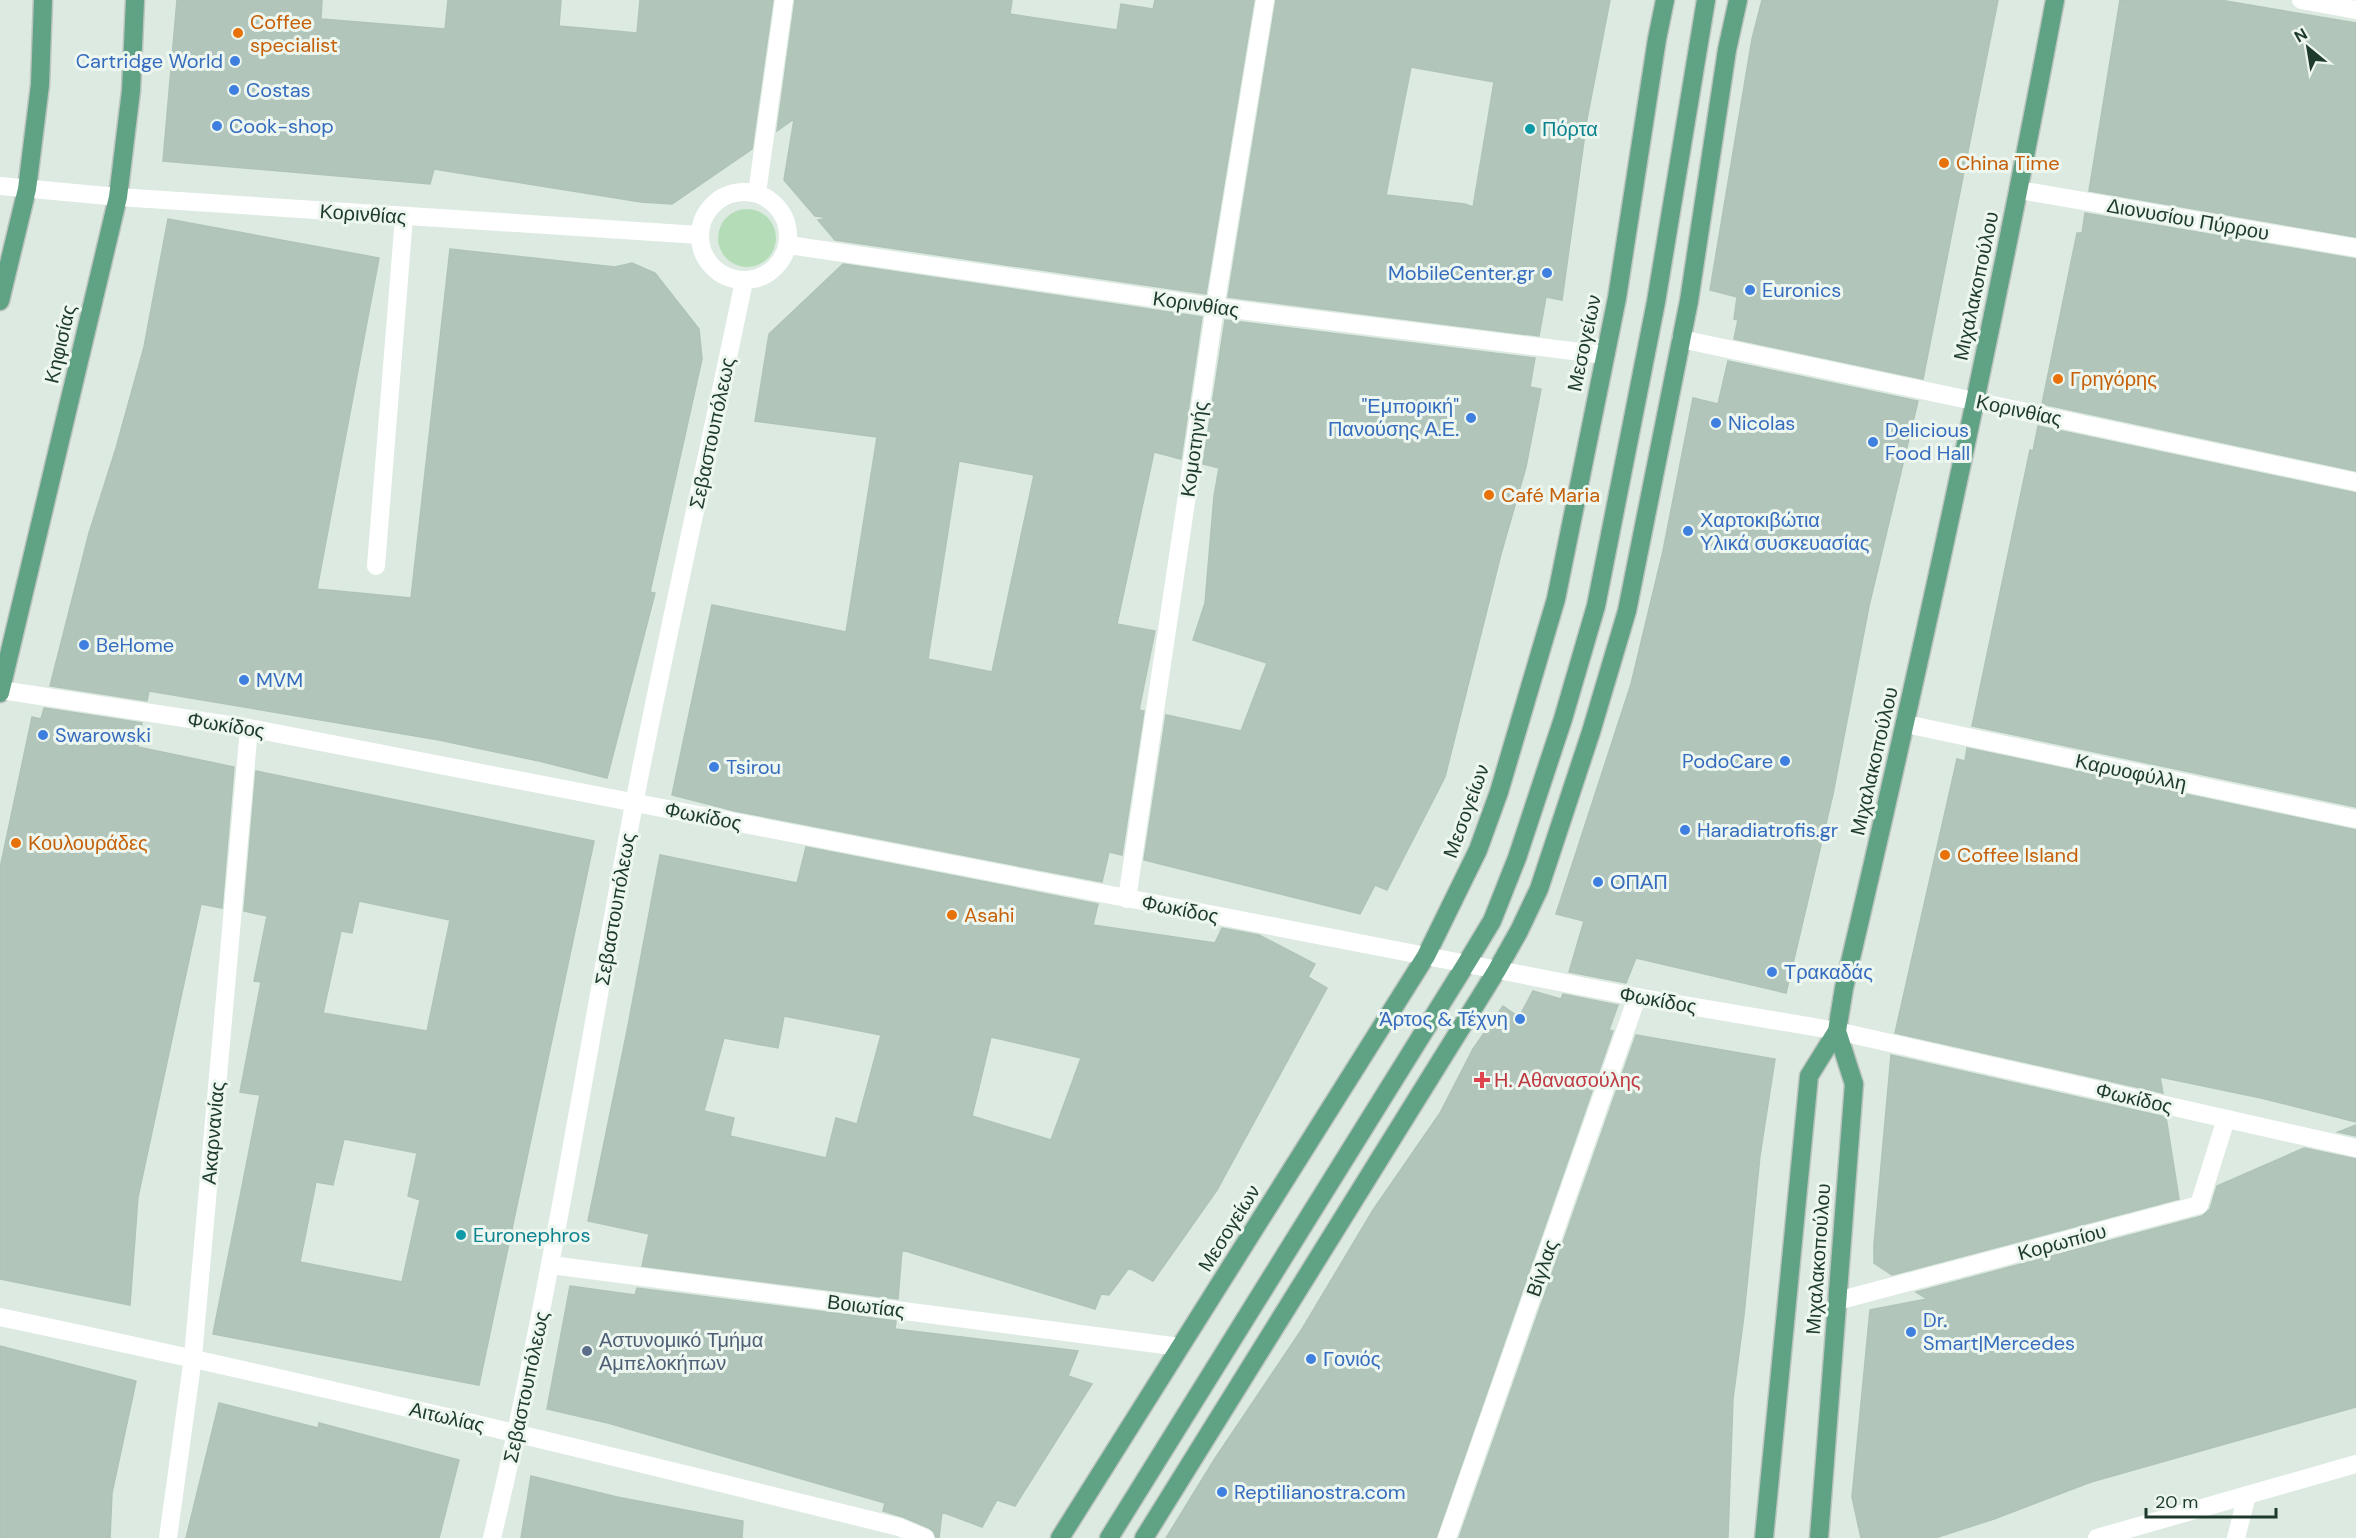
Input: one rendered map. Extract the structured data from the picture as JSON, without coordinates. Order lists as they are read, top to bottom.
{
  "streets": {
    "main road": ["Μιχαλακοπούλου", "Μεσογείων", "Κηφισίας"],
    "street": [
      "Κορινθίας",
      "Διονυσίου Πύρρου",
      "Σεβαστουπόλεως",
      "Κομοτηνής",
      "Φωκίδος",
      "Καρυοφύλλη",
      "Ακαρνανίας",
      "Κορωπίου",
      "Βίγλας",
      "Βοιωτίας",
      "Αιτωλίας"
    ]
  },
  "crossings": [
    ["Κορινθίας", "Μιχαλακοπούλου"],
    ["Κορινθίας", "Μεσογείων"],
    ["Κορινθίας", "Κηφισίας"],
    ["Κορινθίας", "Σεβαστουπόλεως"],
    ["Κορινθίας", "Κομοτηνής"],
    ["Διονυσίου Πύρρου", "Μιχαλακοπούλου"],
    ["Μιχαλακοπούλου", "Φωκίδος"],
    ["Μιχαλακοπούλου", "Καρυοφύλλη"],
    ["Μιχαλακοπούλου", "Κορωπίου"],
    ["Μεσογείων", "Φωκίδος"],
    ["Μεσογείων", "Βοιωτίας"],
    ["Κηφισίας", "Φωκίδος"],
    ["Σεβαστουπόλεως", "Φωκίδος"],
    ["Σεβαστουπόλεως", "Βοιωτίας"],
    ["Σεβαστουπόλεως", "Αιτωλίας"],
    ["Κομοτηνής", "Φωκίδος"],
    ["Φωκίδος", "Ακαρνανίας"],
    ["Φωκίδος", "Κορωπίου"],
    ["Φωκίδος", "Βίγλας"],
    ["Ακαρνανίας", "Αιτωλίας"]
  ],
  "places": {
    "other": [
      "Coffee specialist",
      "Cartridge World",
      "Costas",
      "Cook-shop",
      "Πόρτα",
      "China Time",
      "MobileCenter.gr",
      "Euronics",
      "Γρηγόρης",
      "\"Εμπορική\" Πανούσης Α.Ε.",
      "Nicolas",
      "Delicious Food Hall",
      "Café Maria",
      "Χαρτοκιβώτια Υλικά συσκευασίας",
      "BeHome",
      "MVM",
      "Swarowski",
      "PodoCare",
      "Tsirou",
      "Haradiatrofis.gr",
      "Κουλουράδες",
      "Coffee Island",
      "ΟΠΑΠ",
      "Asahi",
      "Τρακαδάς",
      "Άρτος & Τέχνη",
      "Euronephros",
      "Dr. Smart|Mercedes",
      "Αστυνομικό Τμήμα Αμπελοκήπων",
      "Γονιός",
      "Reptilianostra.com"
    ],
    "health": ["Η. Αθανασούλης"]
  },
  "scale_bar": "20 m",
  "north": "top left"
}
